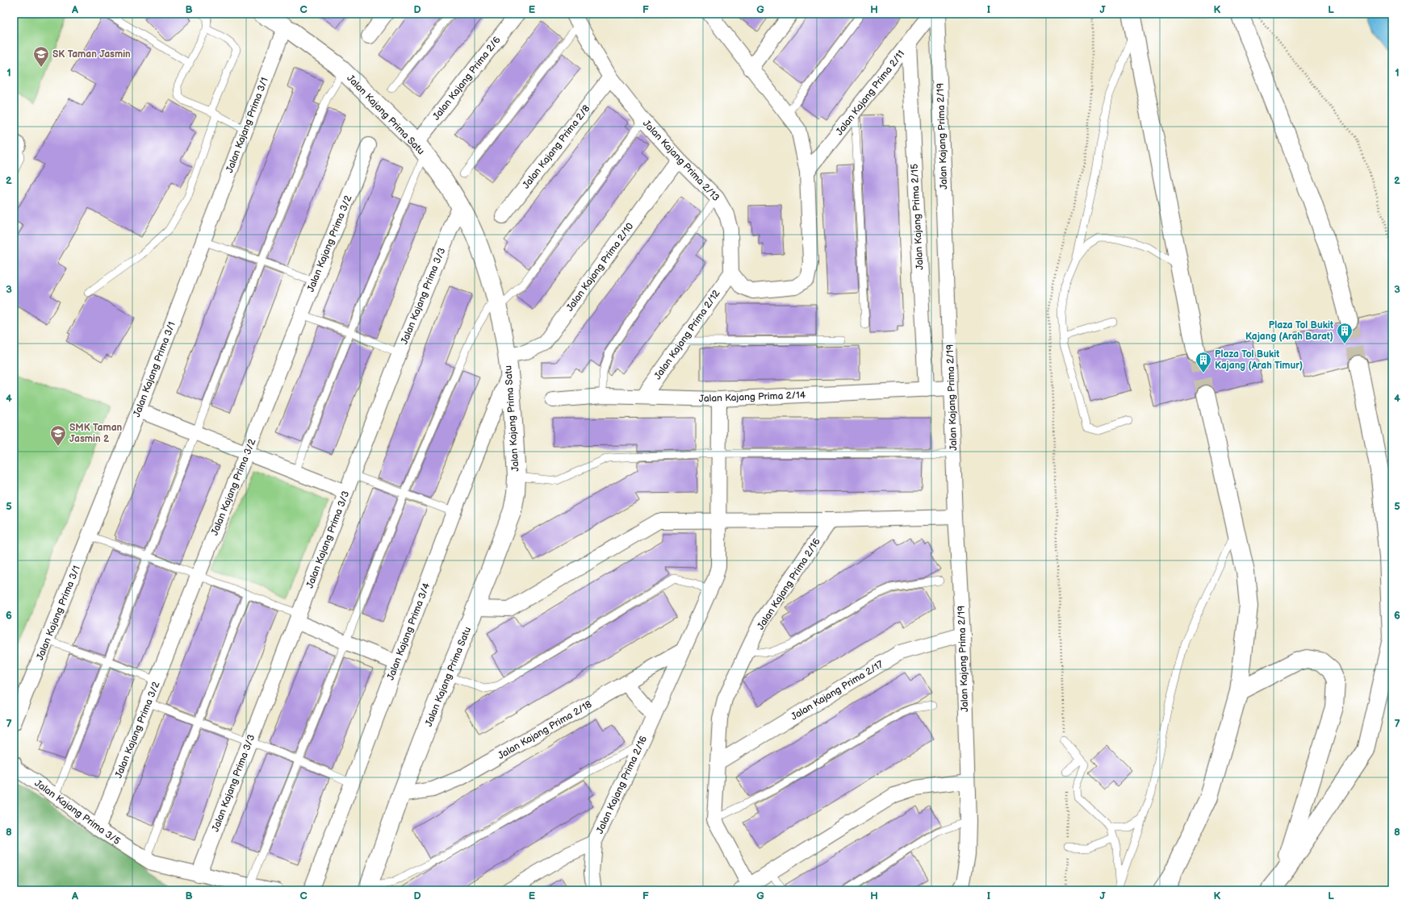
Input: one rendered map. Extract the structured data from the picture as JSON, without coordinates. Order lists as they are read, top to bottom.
{
  "streets": {
    "main road": ["Jalan Kajang Prima Satu"],
    "street": [
      "Jalan Kajang Prima 2/6",
      "Jalan Kajang Prima 2/11",
      "Jalan Kajang Prima 3/1",
      "Jalan Kajang Prima 2/19",
      "Jalan Kajang Prima 2/8",
      "Jalan Kajang Prima 2/13",
      "Jalan Kajang Prima 2/15",
      "Jalan Kajang Prima 3/2",
      "Jalan Kajang Prima 2/10",
      "Jalan Kajang Prima 3/3",
      "Jalan Kajang Prima 2/12",
      "Jalan Kajang Prima 2/14",
      "Jalan Kajang Prima 2/16",
      "Jalan Kajang Prima 3/4",
      "Jalan Kajang Prima 2/17",
      "Jalan Kajang Prima 2/18",
      "Jalan Kajang Prima 3/5"
    ]
  },
  "crossings": [
    ["Jalan Kajang Prima 2/6", "Jalan Kajang Prima Satu"],
    ["Jalan Kajang Prima 2/11", "Jalan Kajang Prima 2/15"],
    ["Jalan Kajang Prima Satu", "Jalan Kajang Prima 3/1"],
    ["Jalan Kajang Prima Satu", "Jalan Kajang Prima 2/10"],
    ["Jalan Kajang Prima Satu", "Jalan Kajang Prima 3/3"],
    ["Jalan Kajang Prima Satu", "Jalan Kajang Prima 3/4"],
    ["Jalan Kajang Prima Satu", "Jalan Kajang Prima 2/18"],
    ["Jalan Kajang Prima 2/19", "Jalan Kajang Prima 2/14"],
    ["Jalan Kajang Prima 2/19", "Jalan Kajang Prima 2/17"],
    ["Jalan Kajang Prima 2/8", "Jalan Kajang Prima 2/13"],
    ["Jalan Kajang Prima 2/13", "Jalan Kajang Prima 2/10"],
    ["Jalan Kajang Prima 2/13", "Jalan Kajang Prima 2/12"],
    ["Jalan Kajang Prima 2/15", "Jalan Kajang Prima 2/14"],
    ["Jalan Kajang Prima 3/2", "Jalan Kajang Prima 3/5"],
    ["Jalan Kajang Prima 3/3", "Jalan Kajang Prima 3/5"],
    ["Jalan Kajang Prima 2/12", "Jalan Kajang Prima 2/14"],
    ["Jalan Kajang Prima 2/14", "Jalan Kajang Prima 2/16"],
    ["Jalan Kajang Prima 2/16", "Jalan Kajang Prima 2/17"],
    ["Jalan Kajang Prima 2/16", "Jalan Kajang Prima 2/18"]
  ],
  "places": {
    "school or university": ["SK Taman Jasmin", "SMK Taman Jasmin 2"],
    "building": ["Plaza Tol Bukit Kajang (Arah Barat)", "Plaza Tol Bukit Kajang (Arah Timur)"]
  },
  "grid": {
    "columns": [
      "A",
      "B",
      "C",
      "D",
      "E",
      "F",
      "G",
      "H",
      "I",
      "J",
      "K",
      "L"
    ],
    "rows": [
      "1",
      "2",
      "3",
      "4",
      "5",
      "6",
      "7",
      "8"
    ]
  }
}
